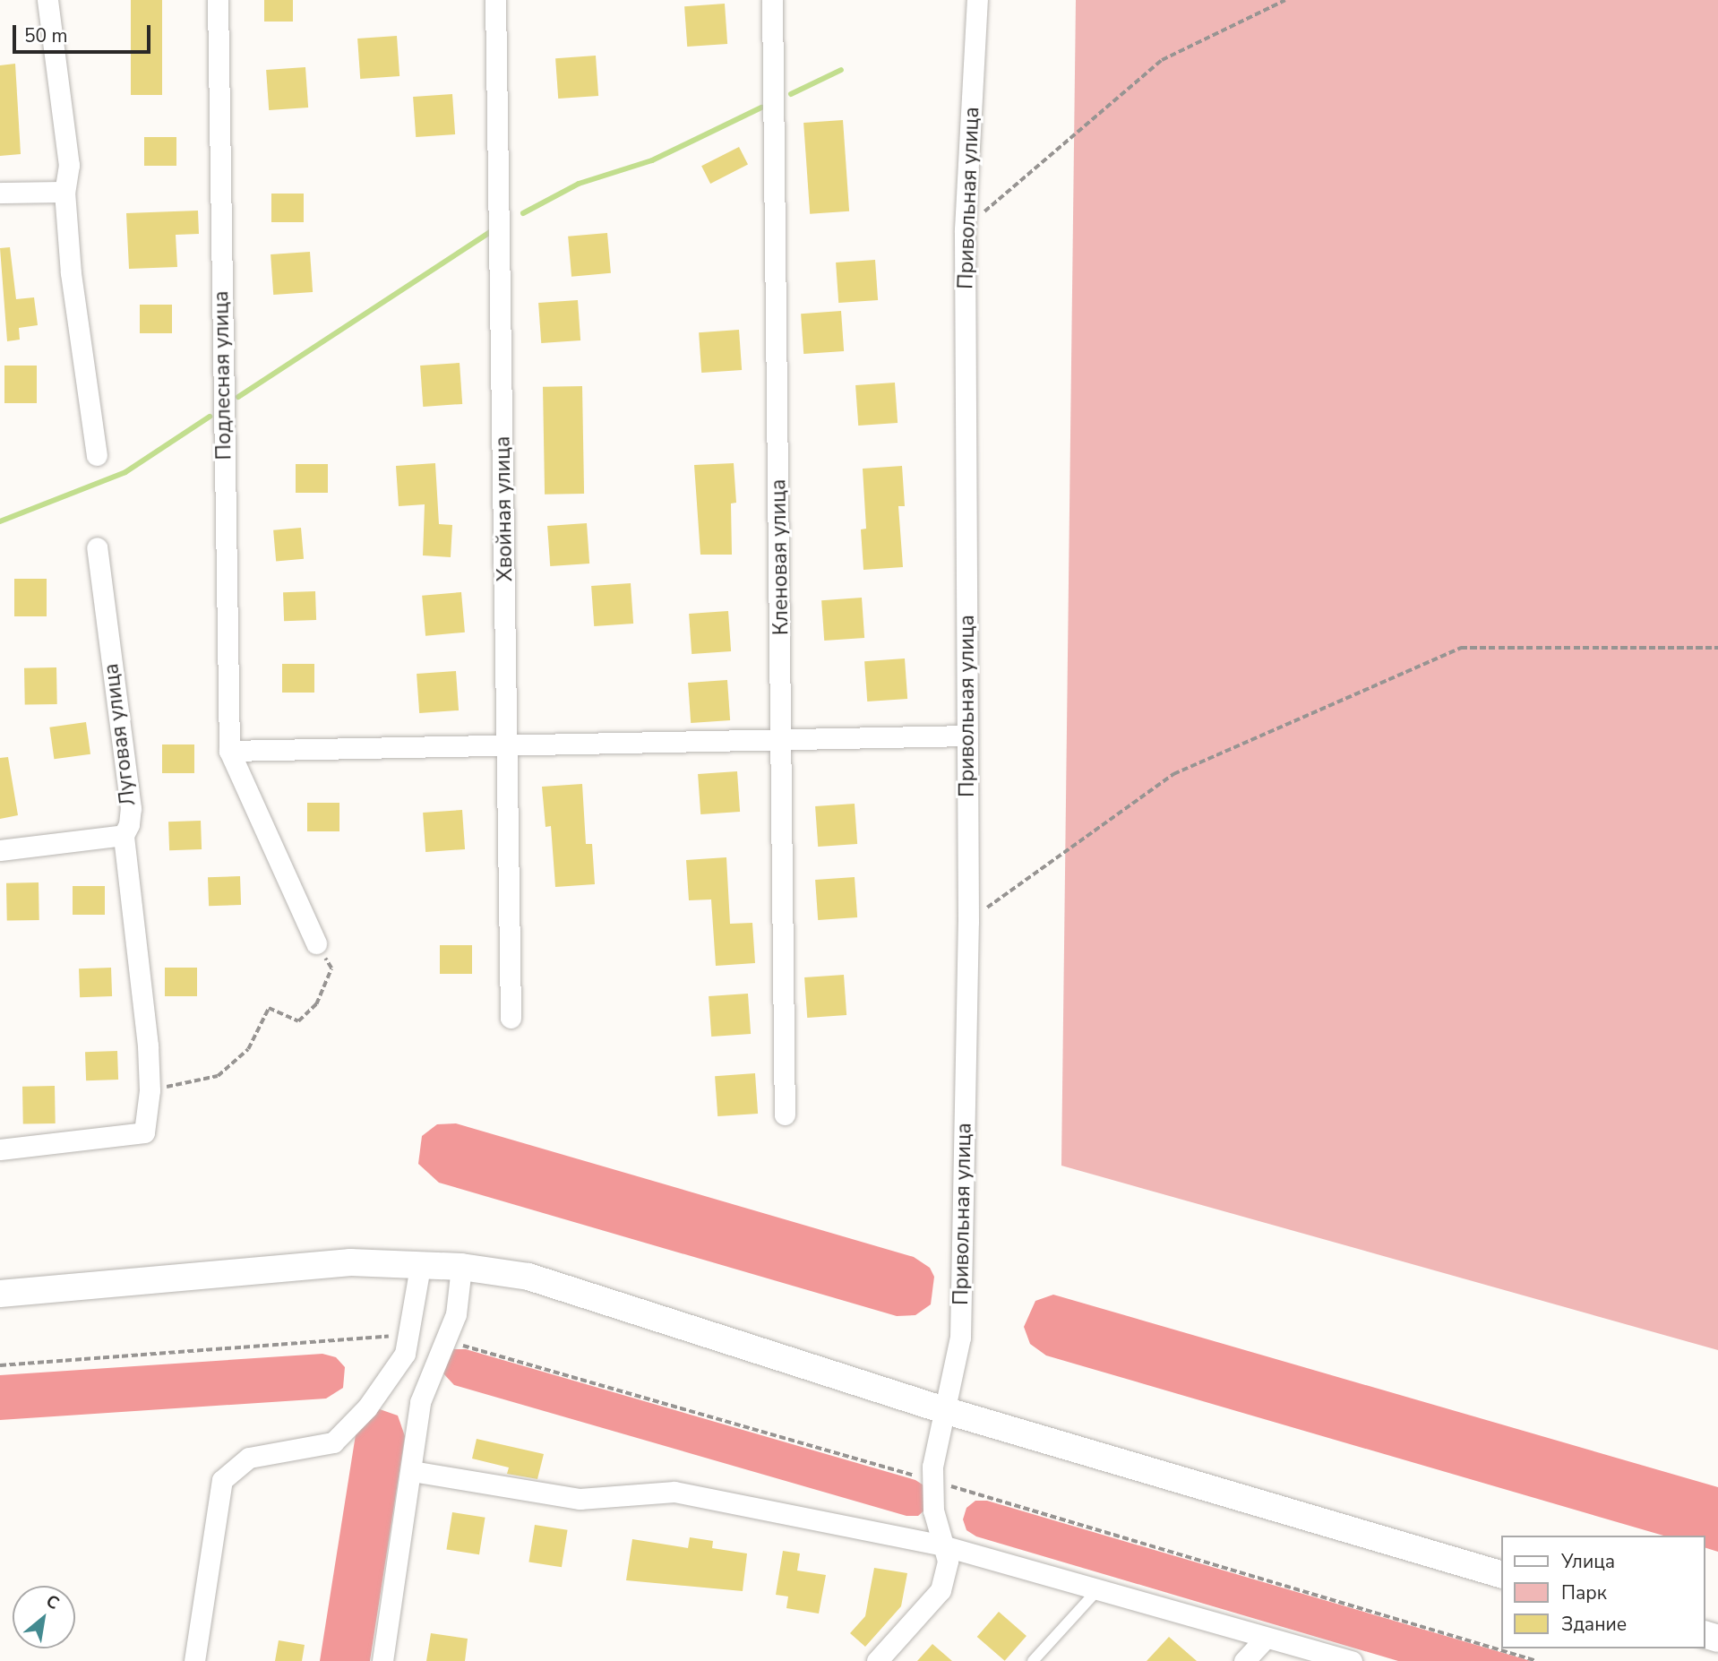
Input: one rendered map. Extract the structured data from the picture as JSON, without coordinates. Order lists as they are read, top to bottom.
{
  "streets": {
    "street": [
      "Привольная улица",
      "Подлесная улица",
      "Хвойная улица",
      "Кленовая улица",
      "Луговая улица"
    ]
  },
  "legend": ["Улица", "Парк", "Здание"],
  "scale_bar": "50 m",
  "north": "top right"
}
